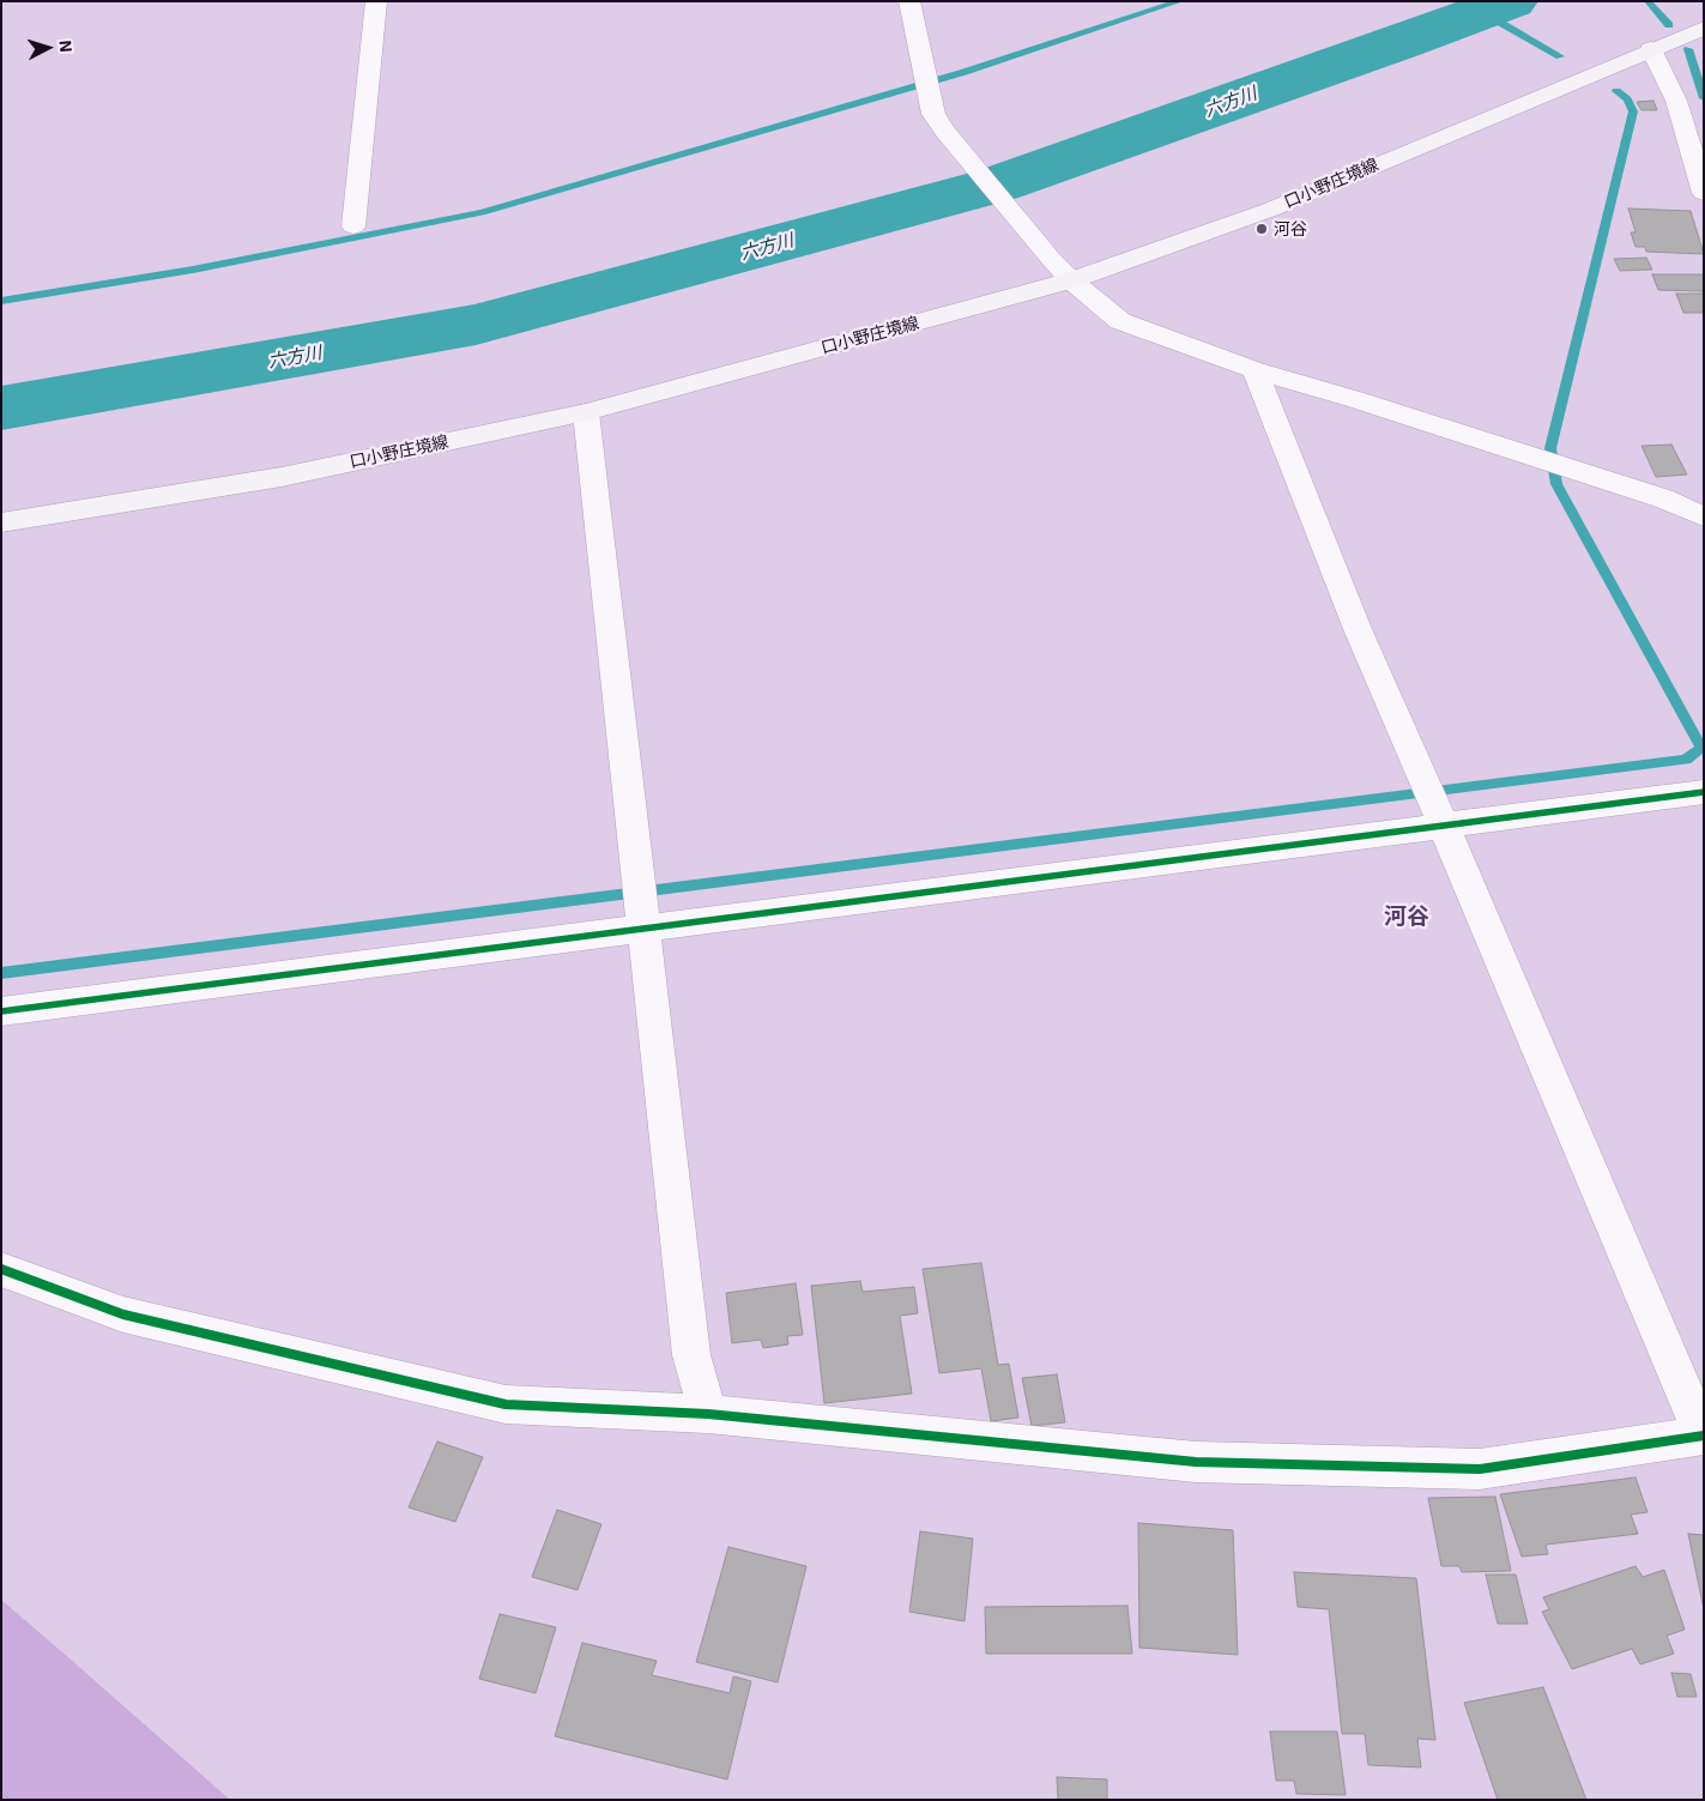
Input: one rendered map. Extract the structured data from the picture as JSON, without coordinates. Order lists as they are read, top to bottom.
{
  "streets": {
    "main road": ["口小野庄境線"]
  },
  "districts": ["河谷"],
  "water": ["六方川"],
  "places": ["河谷"],
  "north": "right"
}
